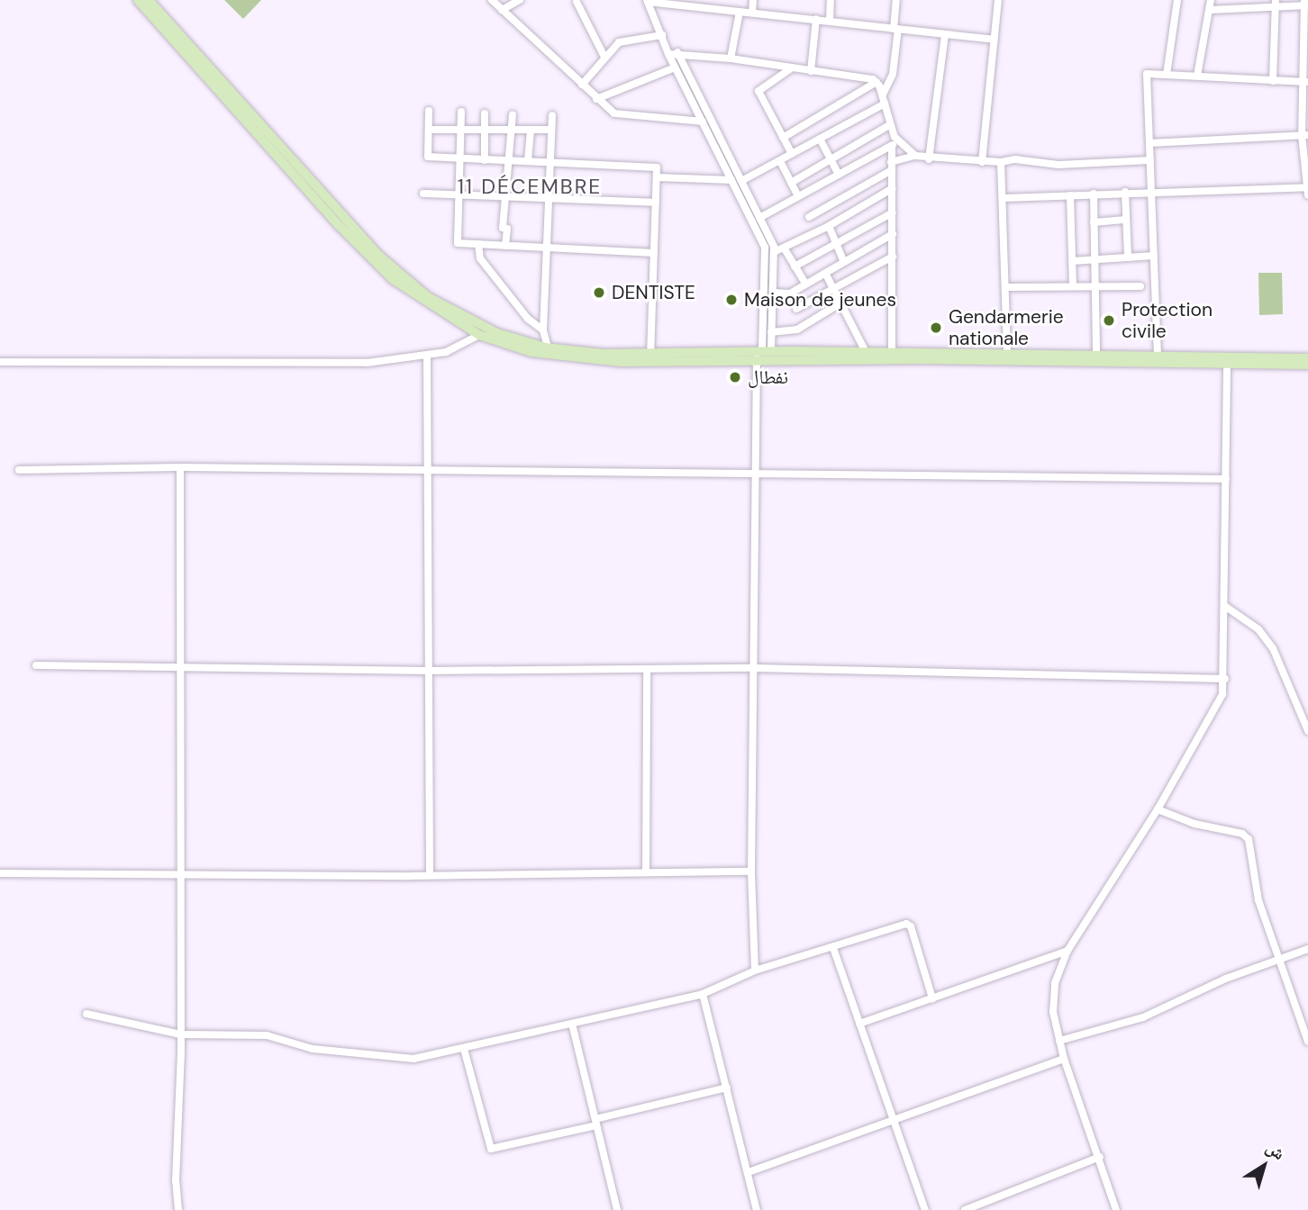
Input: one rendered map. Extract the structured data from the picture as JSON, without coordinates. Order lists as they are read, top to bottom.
{
  "districts": ["11 DÉCEMBRE"],
  "places": [
    "DENTISTE",
    "Maison de jeunes",
    "Protection civile",
    "Gendarmerie nationale",
    "نفطال"
  ],
  "north": "top right"
}
